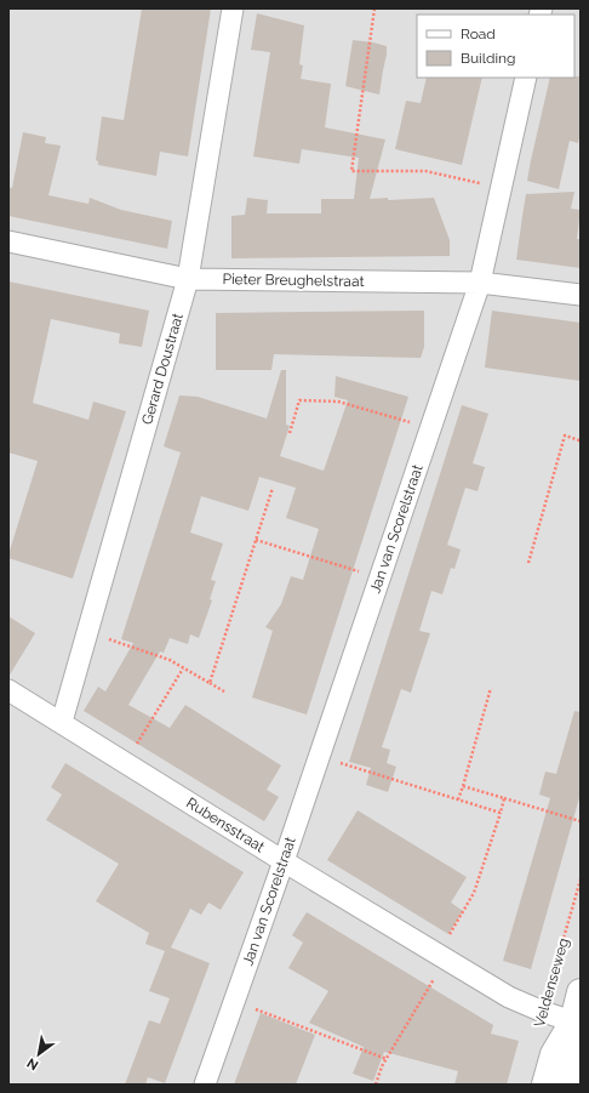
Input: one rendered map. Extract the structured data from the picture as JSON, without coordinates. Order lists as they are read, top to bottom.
{
  "streets": {
    "street": [
      "Pieter Breughelstraat",
      "Gerard Doustraat",
      "Jan van Scorelstraat",
      "Rubensstraat",
      "Veldenseweg"
    ]
  },
  "crossings": [
    ["Pieter Breughelstraat", "Gerard Doustraat"],
    ["Pieter Breughelstraat", "Jan van Scorelstraat"],
    ["Gerard Doustraat", "Rubensstraat"],
    ["Jan van Scorelstraat", "Rubensstraat"],
    ["Rubensstraat", "Veldenseweg"]
  ],
  "legend": ["Road", "Building"],
  "north": "bottom left"
}
